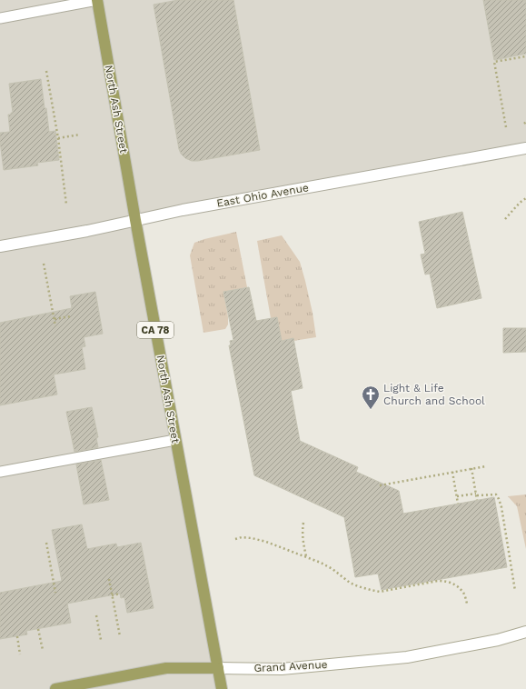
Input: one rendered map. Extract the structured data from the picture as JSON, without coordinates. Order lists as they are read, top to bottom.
{
  "streets": {
    "main road": ["North Ash Street", "CA 78", "Grand Avenue"],
    "street": ["East Ohio Avenue"]
  },
  "crossings": [
    ["North Ash Street", "East Ohio Avenue"],
    ["North Ash Street", "CA 78"],
    ["North Ash Street", "Grand Avenue"],
    ["CA 78", "Grand Avenue"]
  ],
  "places": {
    "church": ["Light & Life Church and School"]
  }
}
